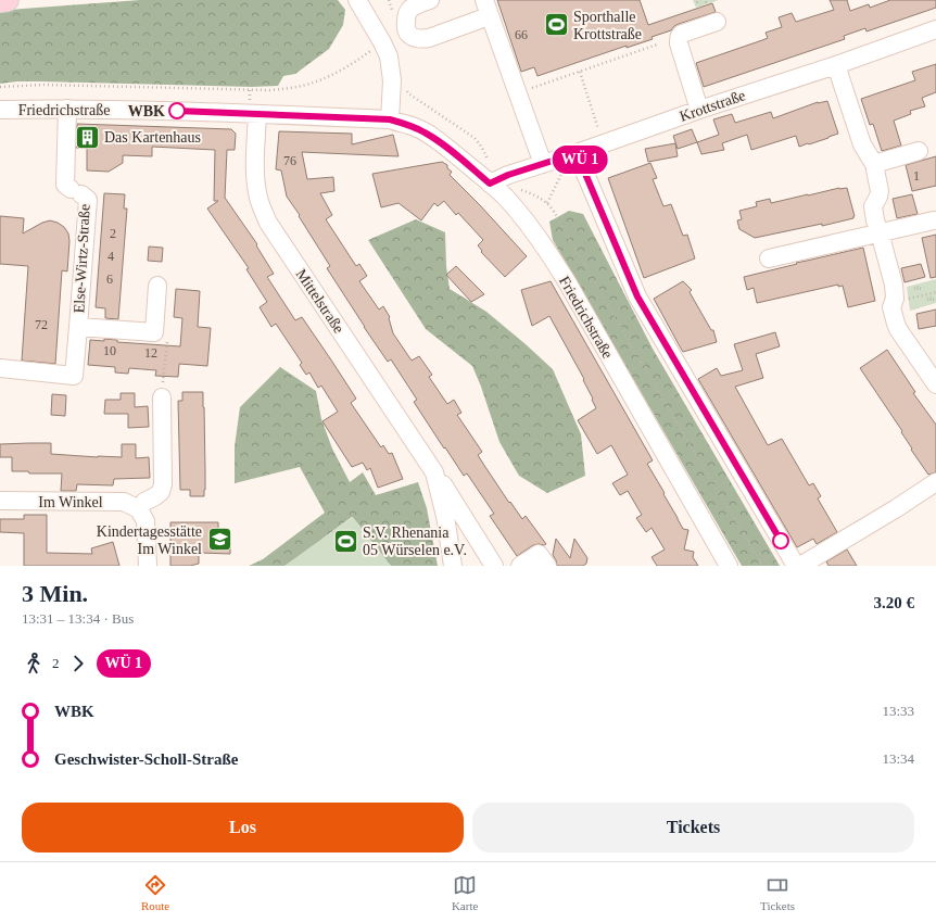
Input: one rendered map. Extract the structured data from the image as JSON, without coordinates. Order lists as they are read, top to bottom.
{
  "streets": {
    "street": [
      "Krottstraße",
      "Friedrichstraße",
      "Else-Wirtz-Straße",
      "Mittelstraße",
      "Im Winkel"
    ]
  },
  "crossings": [
    ["Krottstraße", "Friedrichstraße"],
    ["Friedrichstraße", "Else-Wirtz-Straße"],
    ["Friedrichstraße", "Mittelstraße"]
  ],
  "places": {
    "sports": ["Sporthalle Krottstraße", "S.V. Rhenania 05 Würselen e.V."],
    "other": ["WBK"],
    "building": ["Das Kartenhaus"],
    "school or university": ["Kindertagesstätte Im Winkel"]
  },
  "house_numbers": [
    "66",
    "76",
    "1",
    "2",
    "4",
    "6",
    "72",
    "10",
    "12"
  ],
  "page": {
    "on_map": "WÜ 1",
    "heading": ["3 Min.", "13:31 – 13:34 · Bus", "3.20 €"],
    "legs": ["2", "WÜ 1"],
    "list": [
      {
        "name": "WBK",
        "value": "13:33"
      },
      {
        "name": "Geschwister-Scholl-Straße",
        "value": "13:34"
      }
    ],
    "buttons": ["Los", "Tickets"],
    "tabs": ["Route", "Karte", "Tickets"]
  }
}
